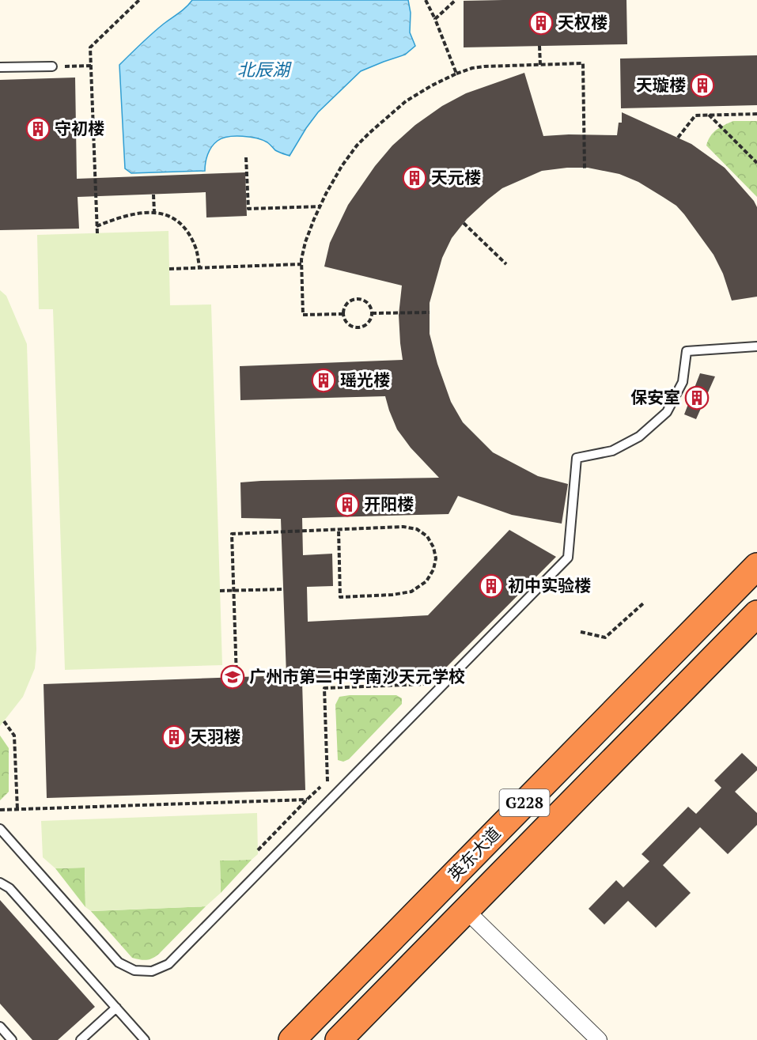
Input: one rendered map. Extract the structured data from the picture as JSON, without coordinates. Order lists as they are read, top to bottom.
{
  "streets": {
    "highway": ["G228", "英东大道"]
  },
  "water": ["北辰湖"],
  "places": {
    "building": [
      "天权楼",
      "天璇楼",
      "守初楼",
      "天元楼",
      "瑶光楼",
      "保安室",
      "开阳楼",
      "初中实验楼",
      "天羽楼"
    ],
    "school or university": ["广州市第二中学南沙天元学校"]
  }
}
